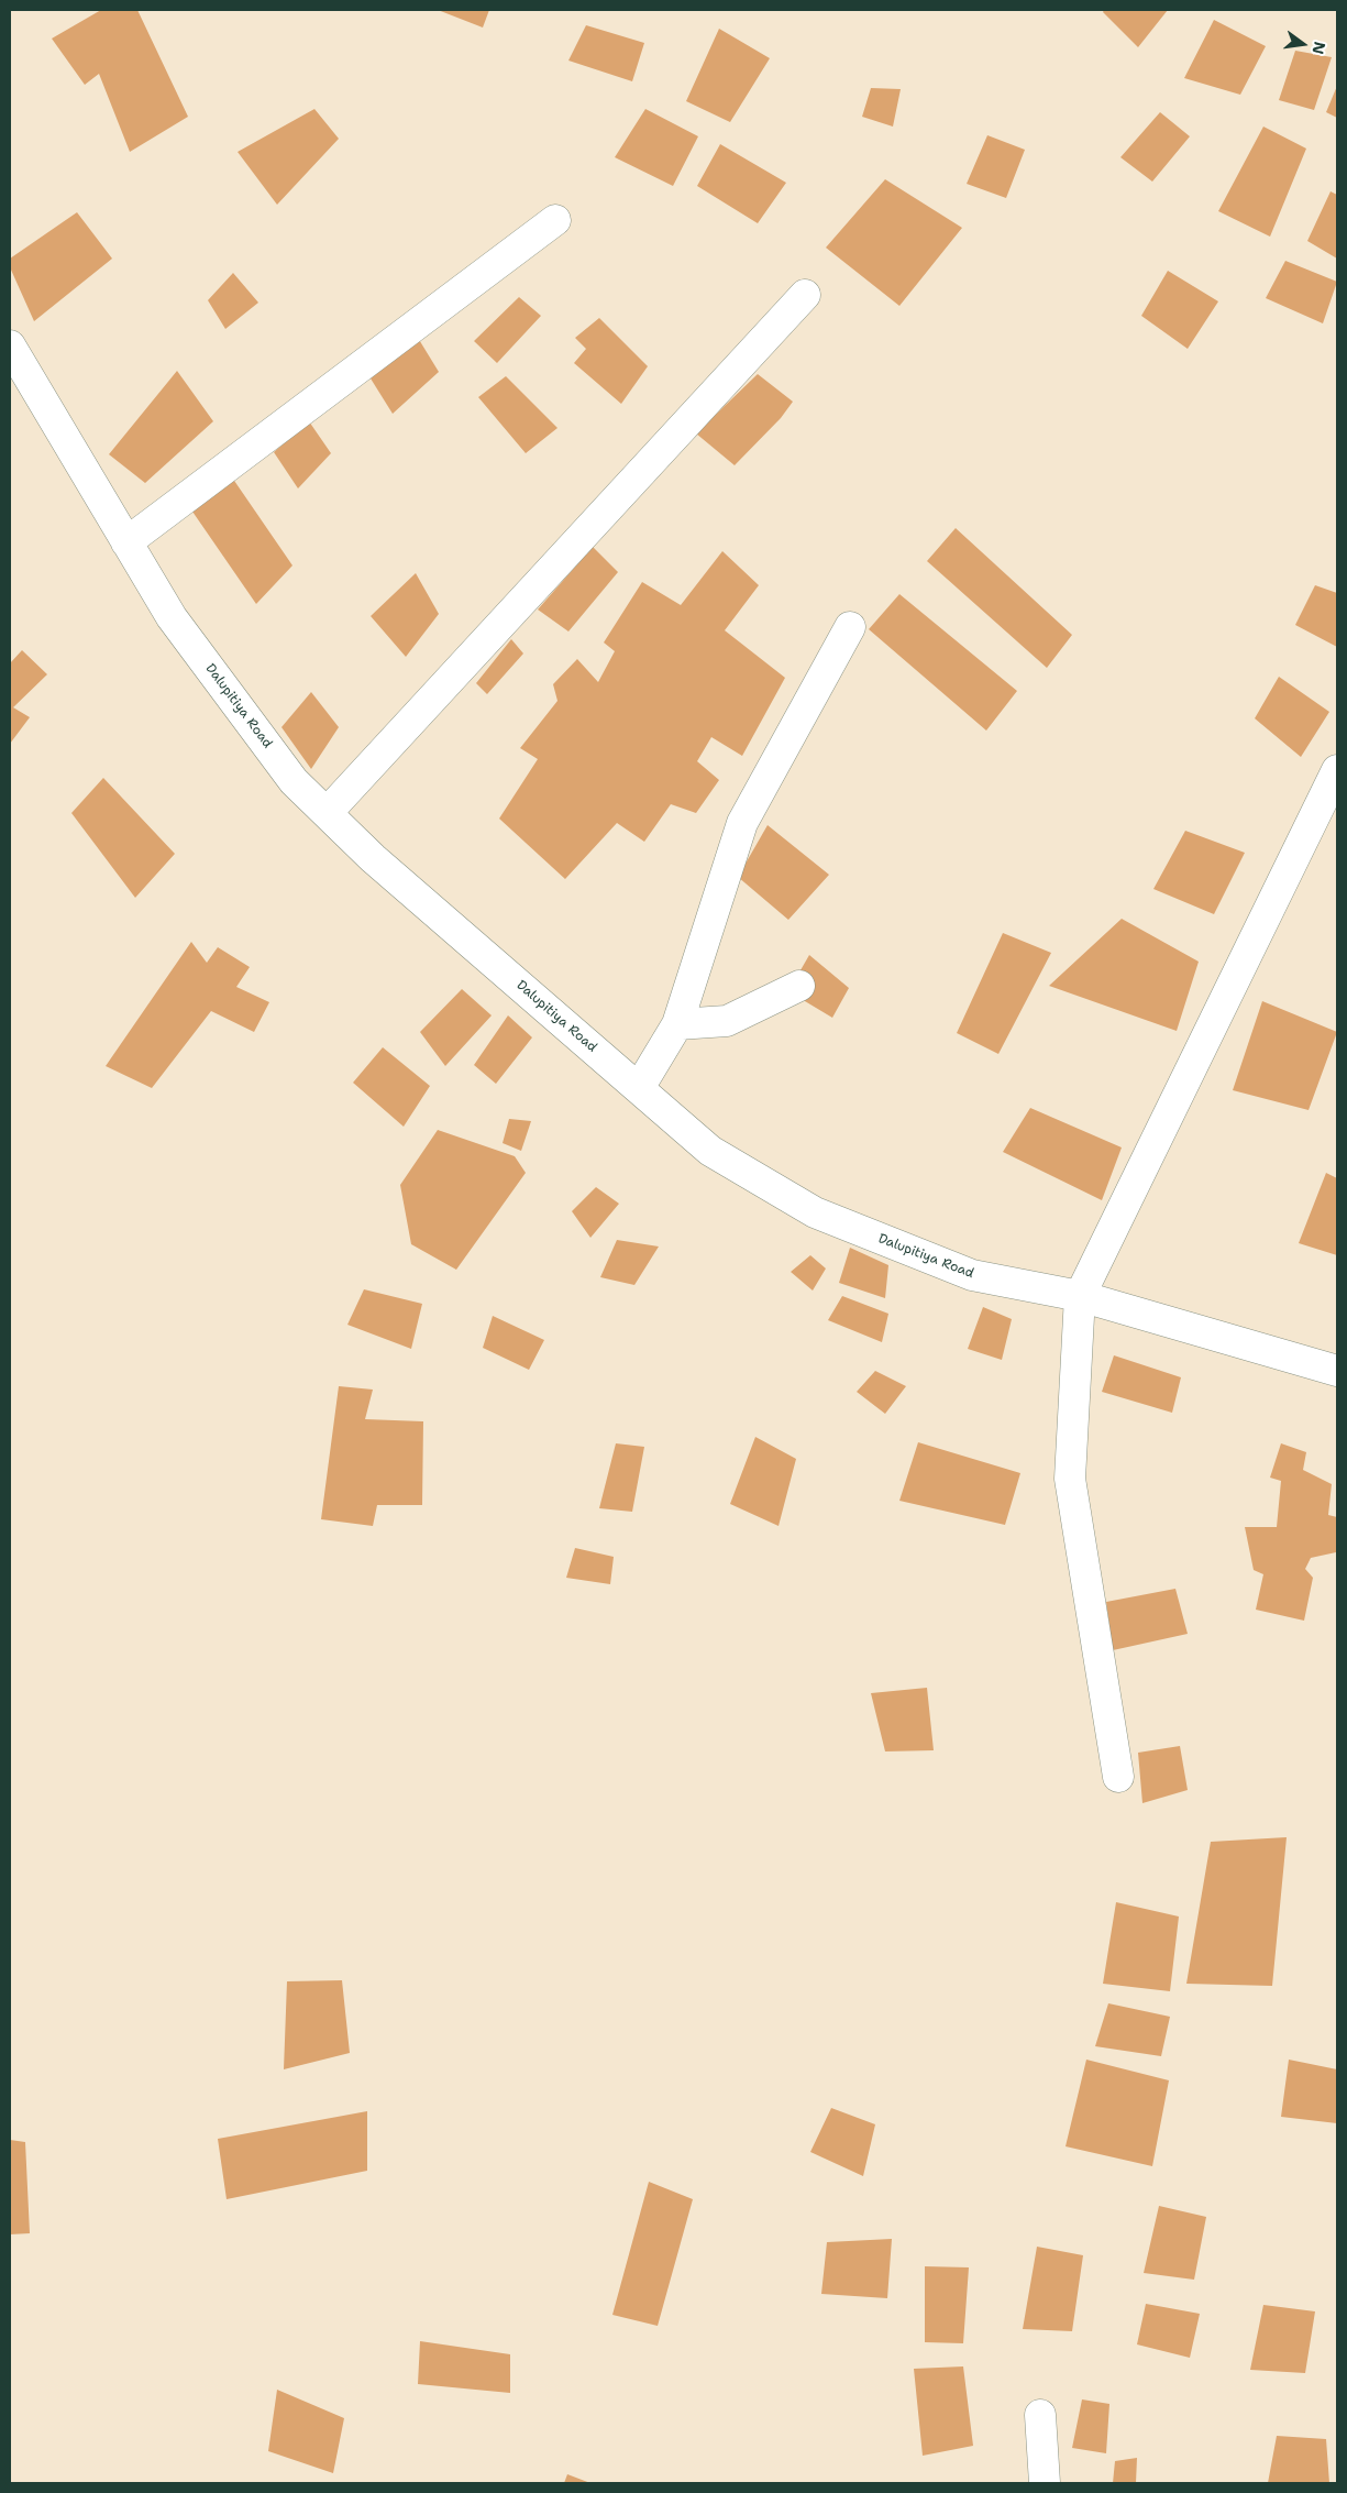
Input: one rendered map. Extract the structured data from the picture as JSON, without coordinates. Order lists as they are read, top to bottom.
{
  "streets": {
    "street": ["Dalupitiya Road"]
  },
  "north": "right"
}
